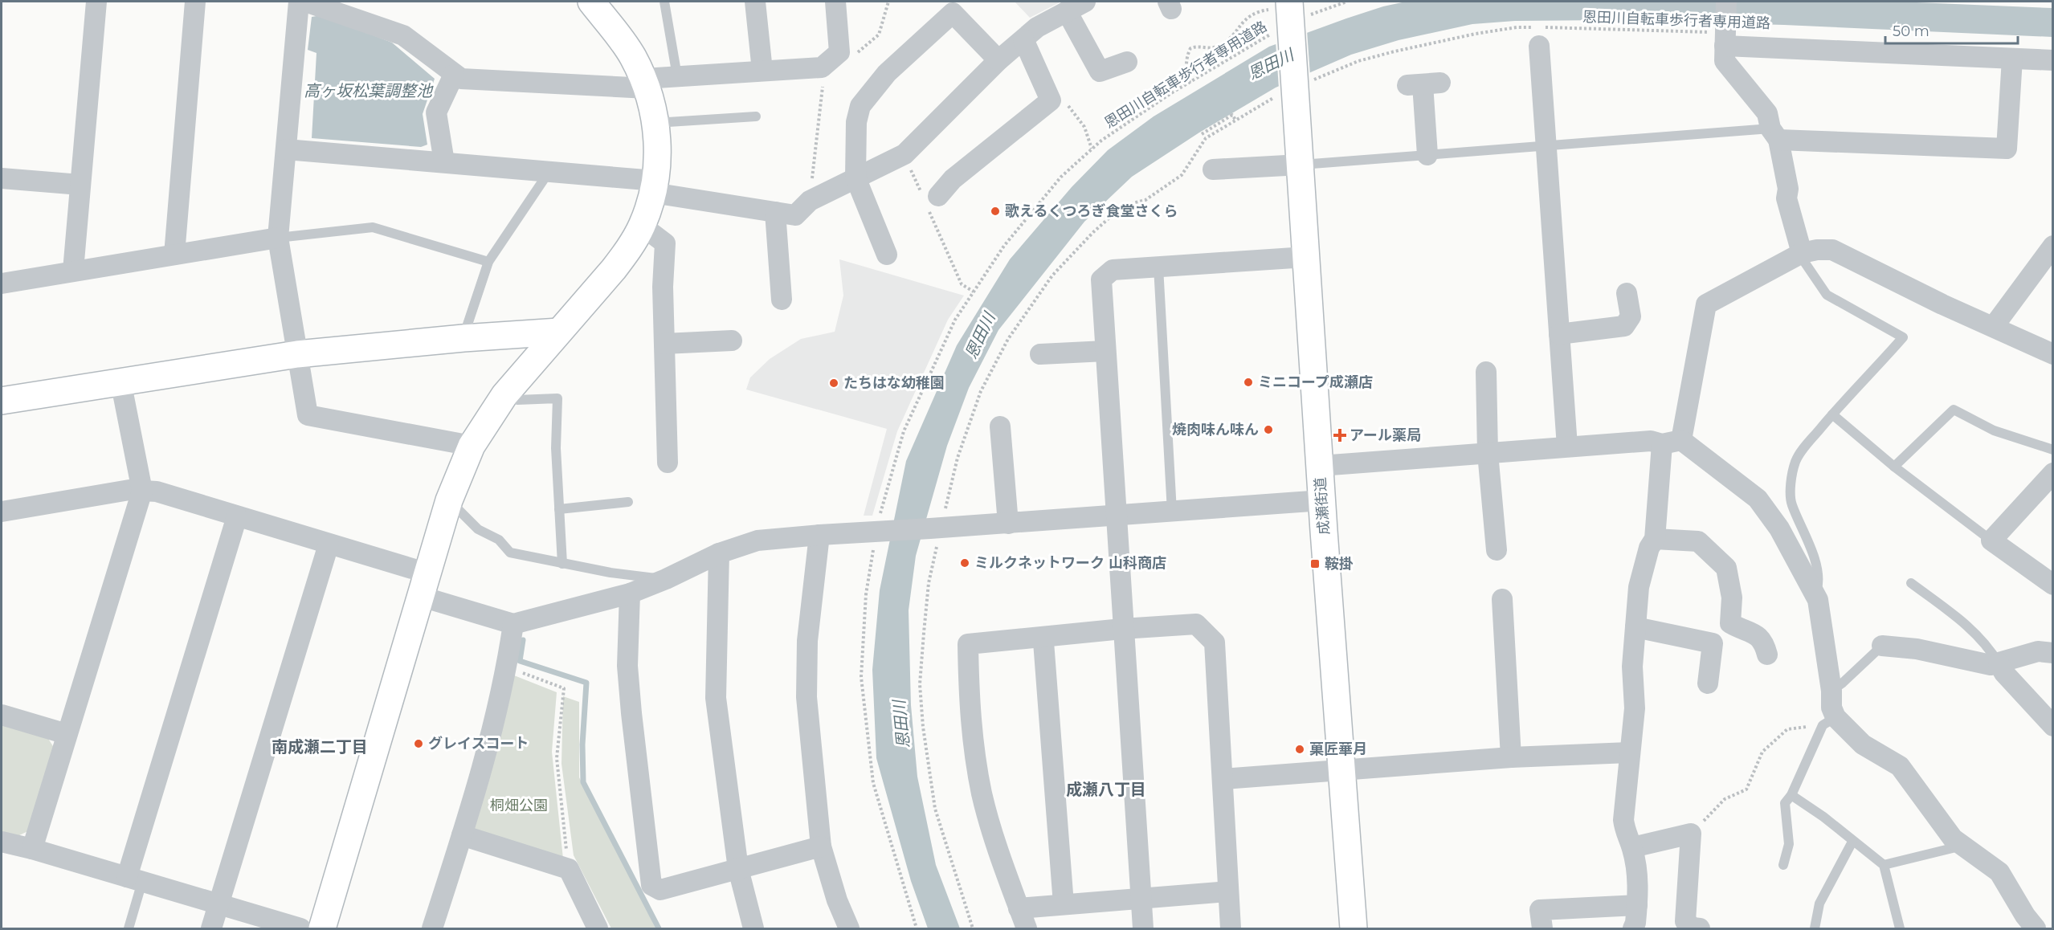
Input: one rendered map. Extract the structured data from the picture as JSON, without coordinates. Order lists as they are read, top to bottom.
{
  "streets": {
    "street": ["成瀬街道"],
    "path": ["恩田川自転車歩行者専用道路"]
  },
  "crossings": [
    ["恩田川自転車歩行者専用道路", "成瀬街道"]
  ],
  "districts": ["南成瀬二丁目", "成瀬八丁目"],
  "water": ["恩田川", "高ヶ坂松葉調整池"],
  "parks": ["桐畑公園"],
  "places": {
    "other": [
      "歌えるくつろぎ食堂さくら",
      "ミニコープ成瀬店",
      "たちはな幼稚園",
      "焼肉味ん味ん",
      "ミルクネットワーク 山科商店",
      "グレイスコート",
      "菓匠華月"
    ],
    "health": ["アール薬局"],
    "transit": ["鞍掛"]
  },
  "scale_bar": "50 m"
}
